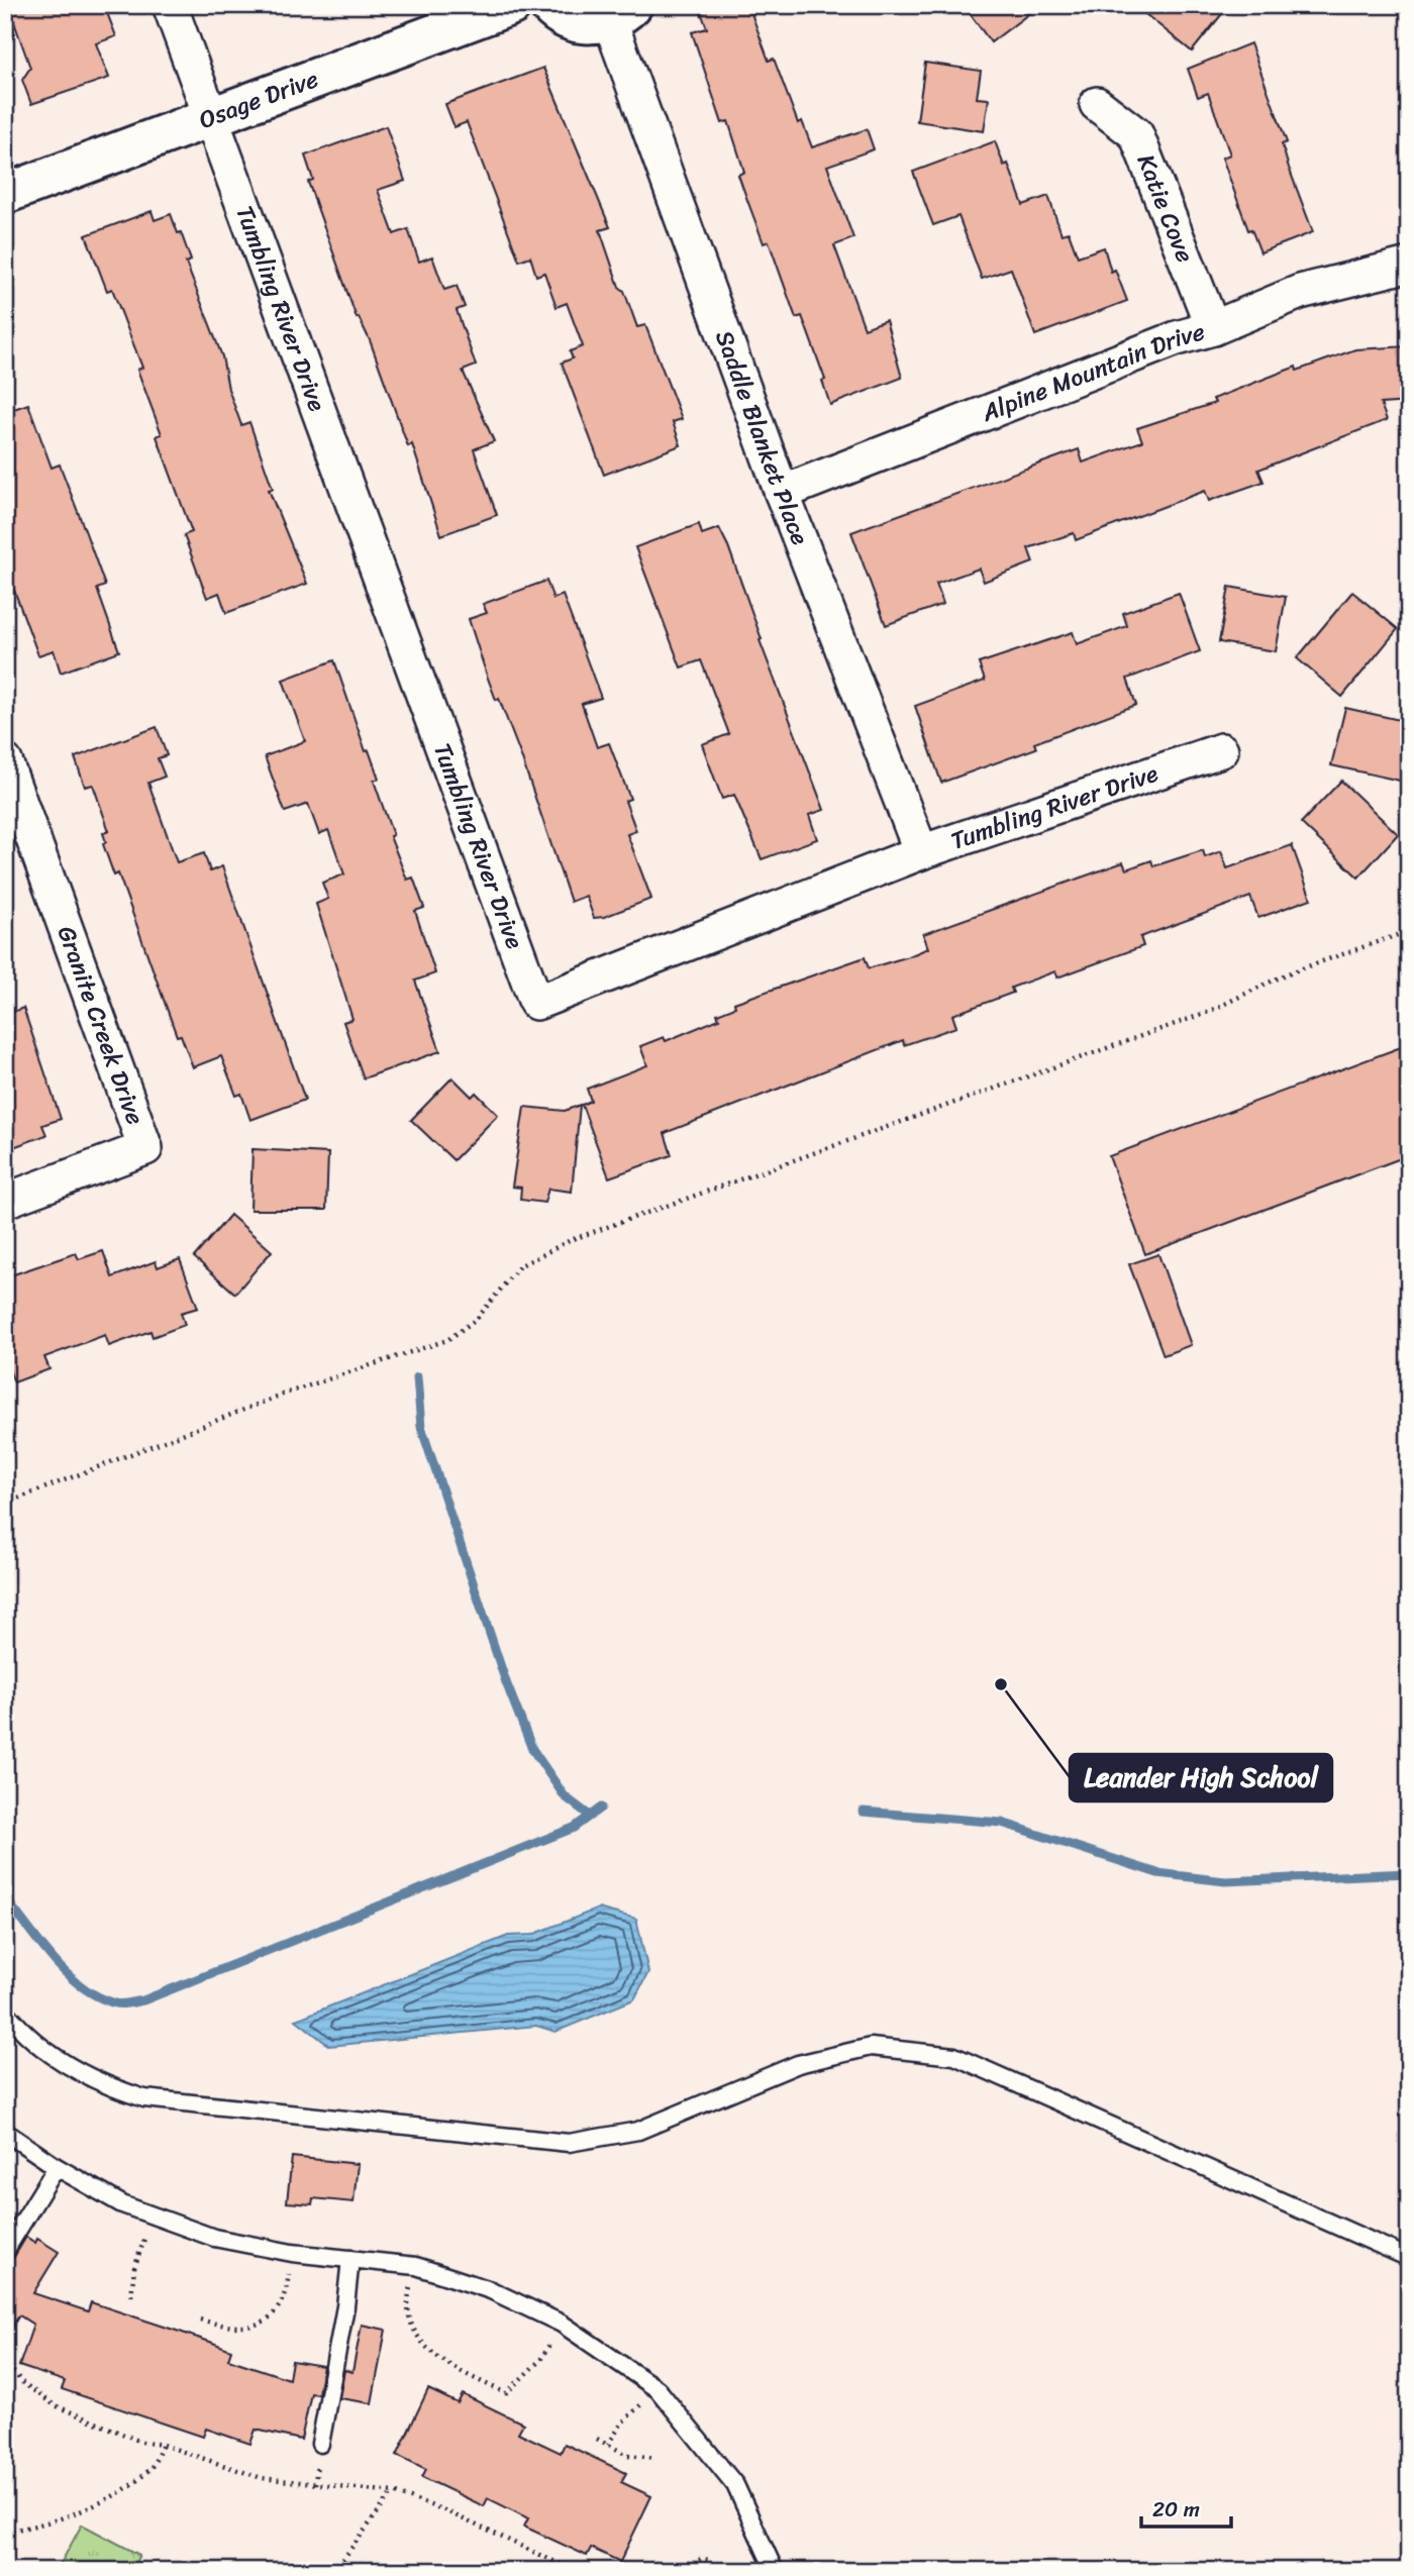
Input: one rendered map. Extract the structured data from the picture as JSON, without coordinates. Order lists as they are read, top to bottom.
{
  "streets": {
    "street": [
      "Osage Drive",
      "Katie Cove",
      "Tumbling River Drive",
      "Alpine Mountain Drive",
      "Saddle Blanket Place",
      "Granite Creek Drive"
    ]
  },
  "crossings": [
    ["Osage Drive", "Tumbling River Drive"],
    ["Katie Cove", "Alpine Mountain Drive"],
    ["Tumbling River Drive", "Saddle Blanket Place"],
    ["Alpine Mountain Drive", "Saddle Blanket Place"]
  ],
  "places": ["Leander High School"],
  "scale_bar": "20 m"
}
